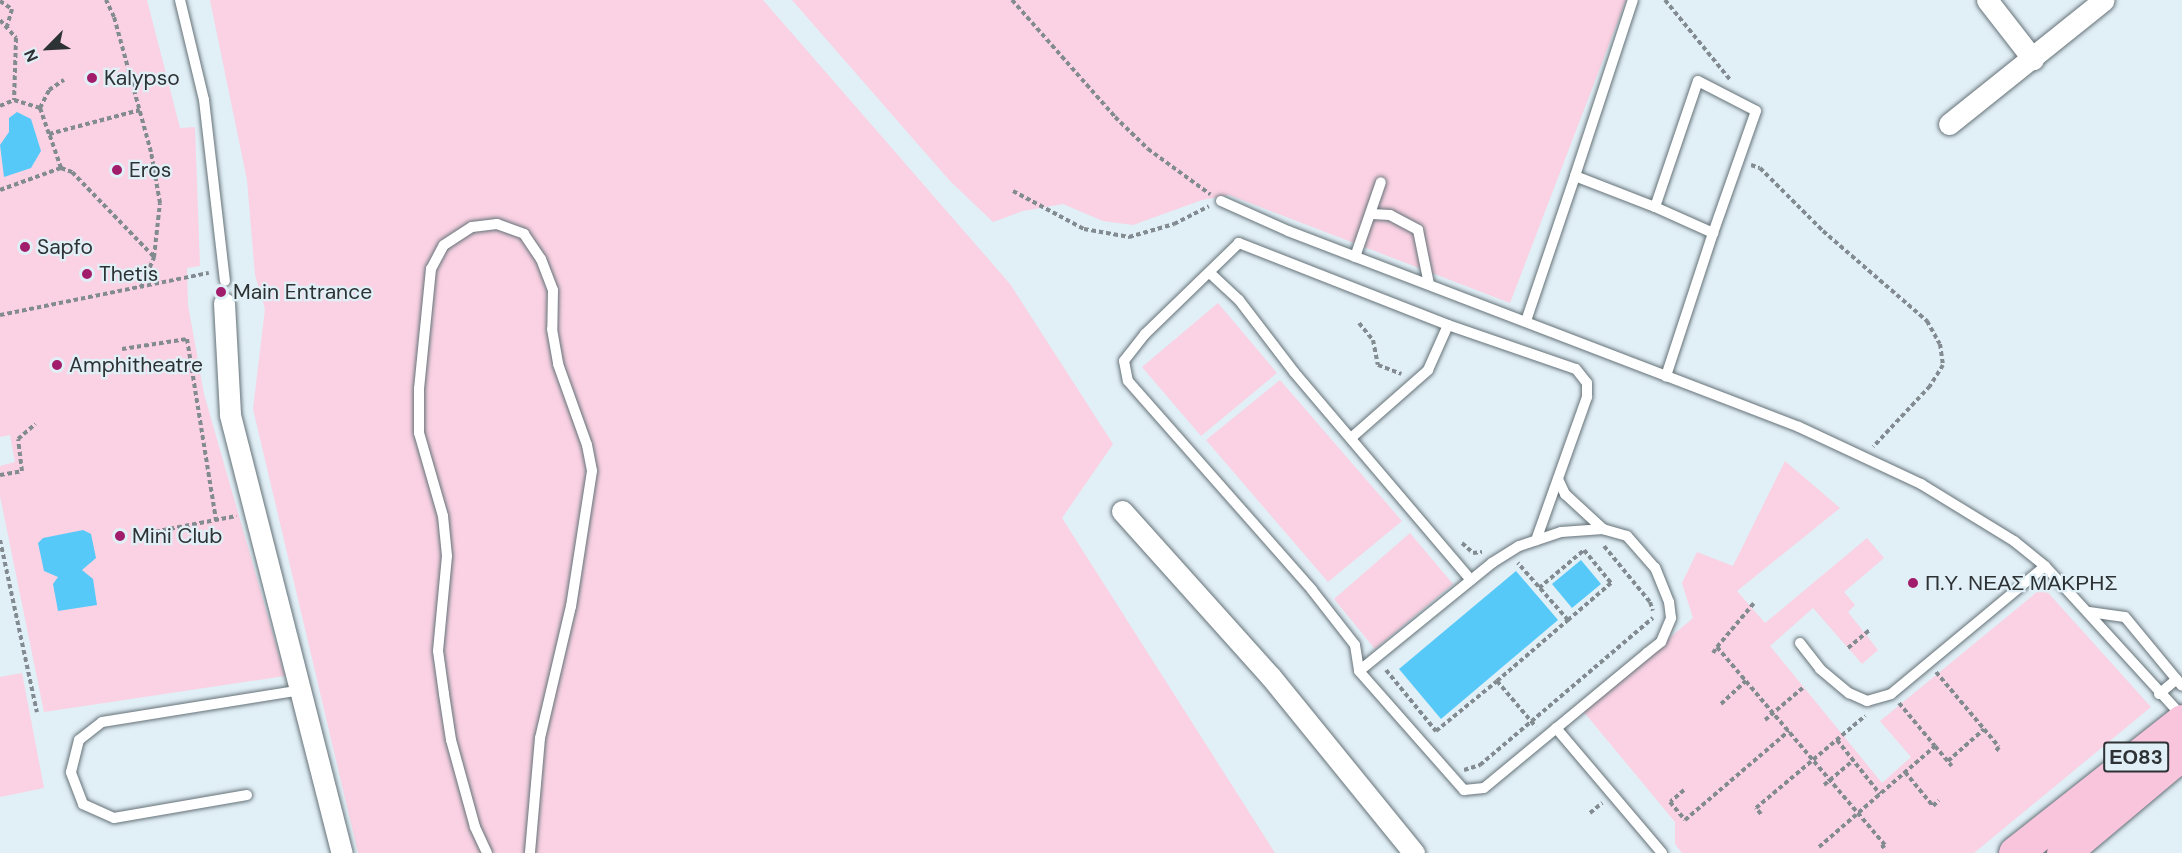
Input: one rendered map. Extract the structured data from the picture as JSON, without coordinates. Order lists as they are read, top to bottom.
{
  "streets": {
    "main road": ["ΕΟ83"]
  },
  "places": [
    "Kalypso",
    "Eros",
    "Sapfo",
    "Thetis",
    "Main Entrance",
    "Amphitheatre",
    "Mini Club",
    "Π.Υ. ΝΕΑΣ ΜΑΚΡΗΣ"
  ],
  "north": "bottom left"
}
